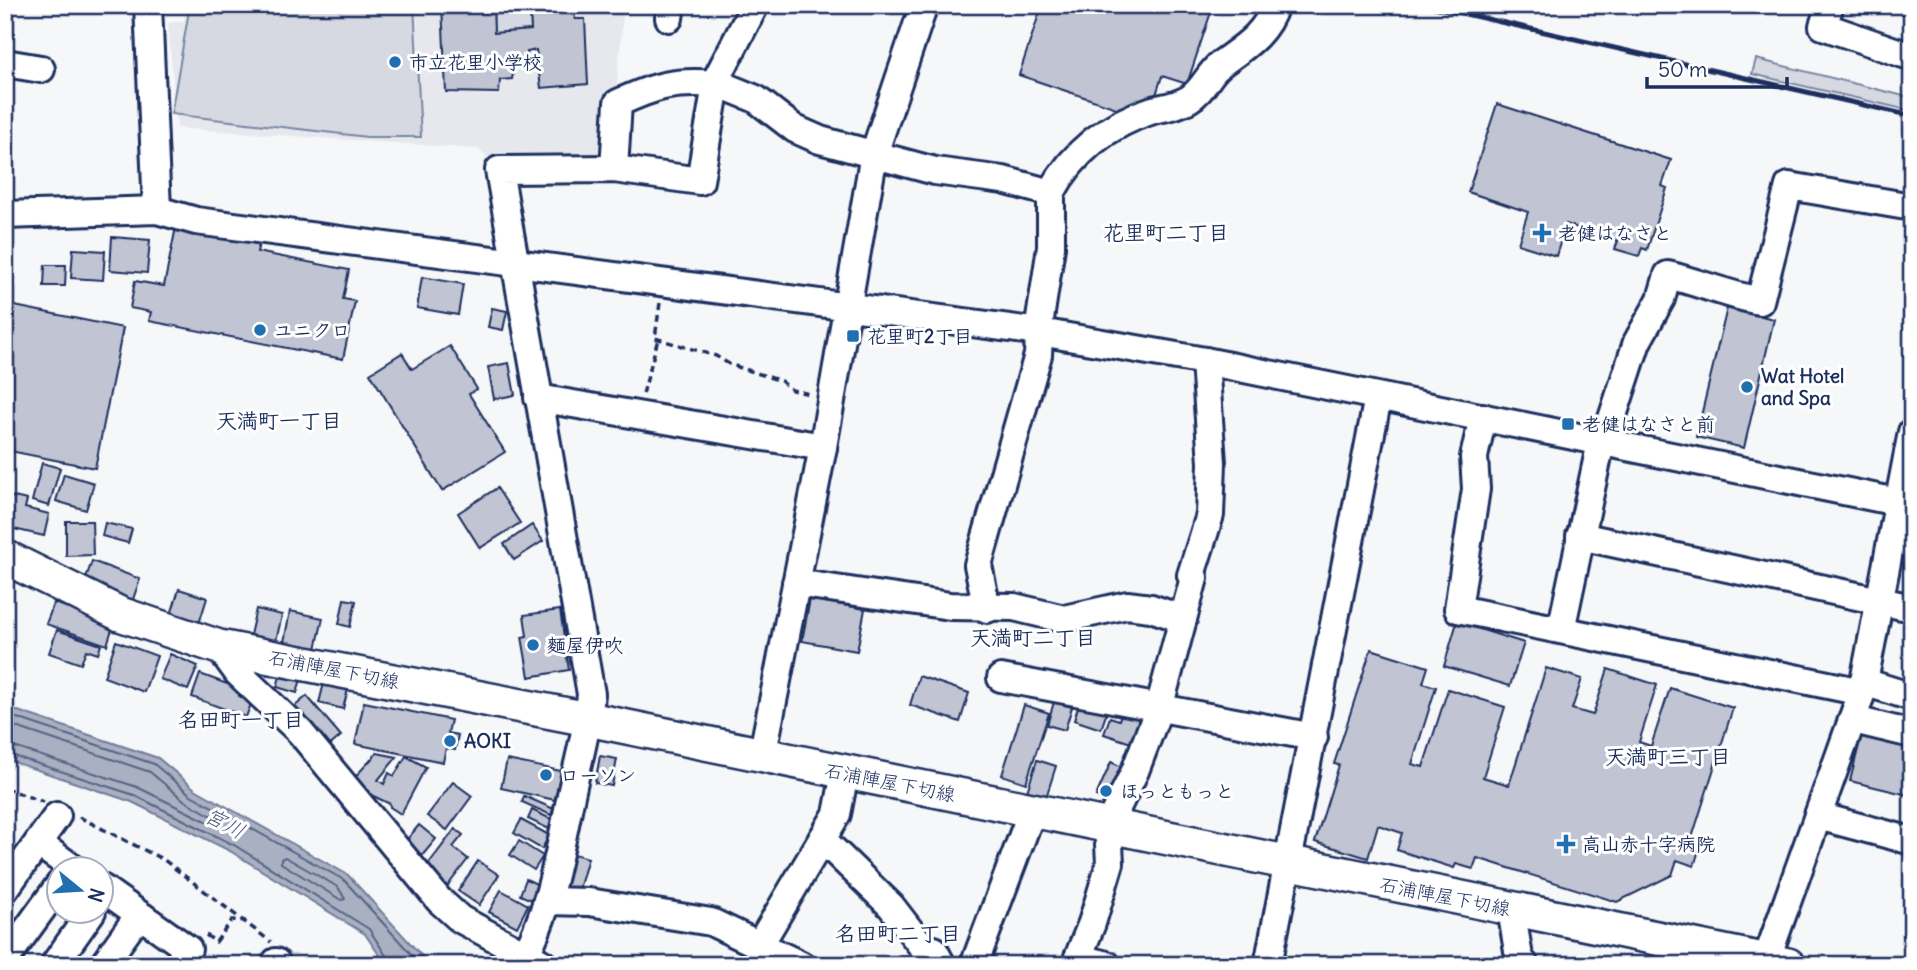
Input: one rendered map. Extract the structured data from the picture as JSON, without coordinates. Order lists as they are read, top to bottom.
{
  "streets": {
    "main road": ["石浦陣屋下切線"]
  },
  "districts": [
    "花里町二丁目",
    "天満町一丁目",
    "天満町二丁目",
    "名田町一丁目",
    "天満町三丁目",
    "名田町二丁目"
  ],
  "water": ["宮川"],
  "places": {
    "other": [
      "市立花里小学校",
      "ユニクロ",
      "Wat Hotel and Spa",
      "麵屋伊吹",
      "AOKI",
      "ローソン",
      "ほっともっと"
    ],
    "health": ["老健はなさと", "高山赤十字病院"],
    "transit": ["花里町2丁目", "老健はなさと前"]
  },
  "scale_bar": "50 m",
  "north": "right"
}
